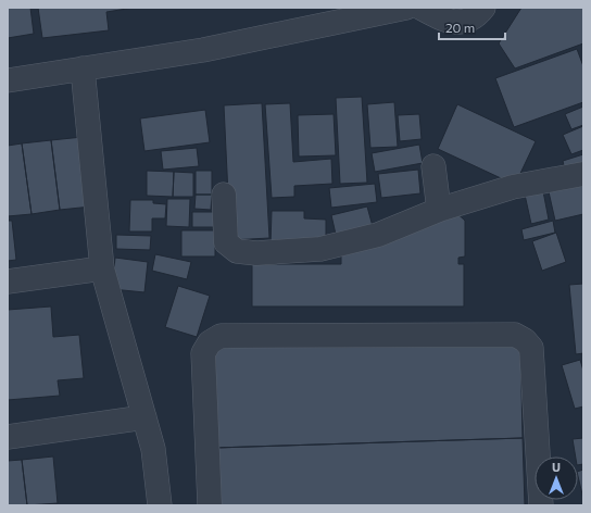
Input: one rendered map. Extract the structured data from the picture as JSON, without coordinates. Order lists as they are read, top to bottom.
{
  "scale_bar": "20 m",
  "north": "top"
}
